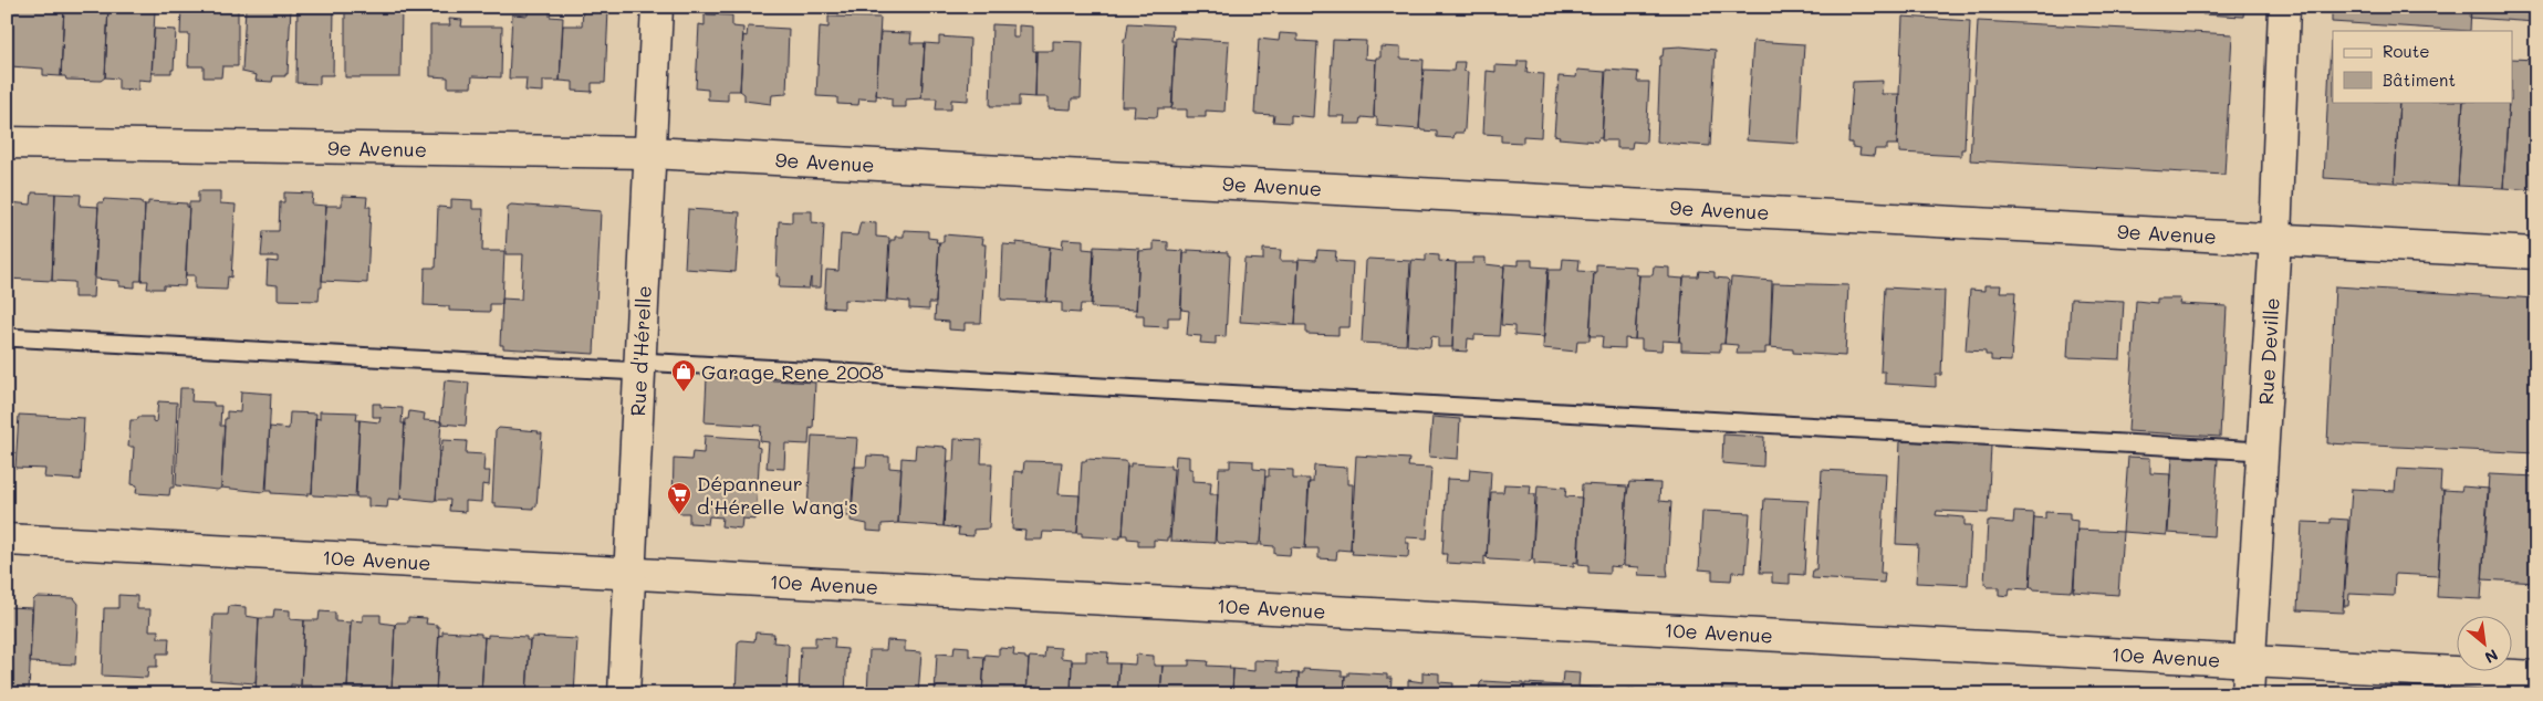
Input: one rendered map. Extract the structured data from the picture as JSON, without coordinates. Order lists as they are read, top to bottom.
{
  "streets": {
    "street": [
      "9e Avenue",
      "Rue d'Hérelle",
      "Rue Deville",
      "10e Avenue"
    ]
  },
  "crossings": [
    ["9e Avenue", "Rue d'Hérelle"],
    ["9e Avenue", "Rue Deville"],
    ["Rue d'Hérelle", "10e Avenue"],
    ["Rue Deville", "10e Avenue"]
  ],
  "places": {
    "shop": ["Garage Rene 2008"],
    "supermarket": ["Dépanneur d'Hérelle Wang's"]
  },
  "legend": ["Route", "Bâtiment"],
  "north": "bottom right"
}
